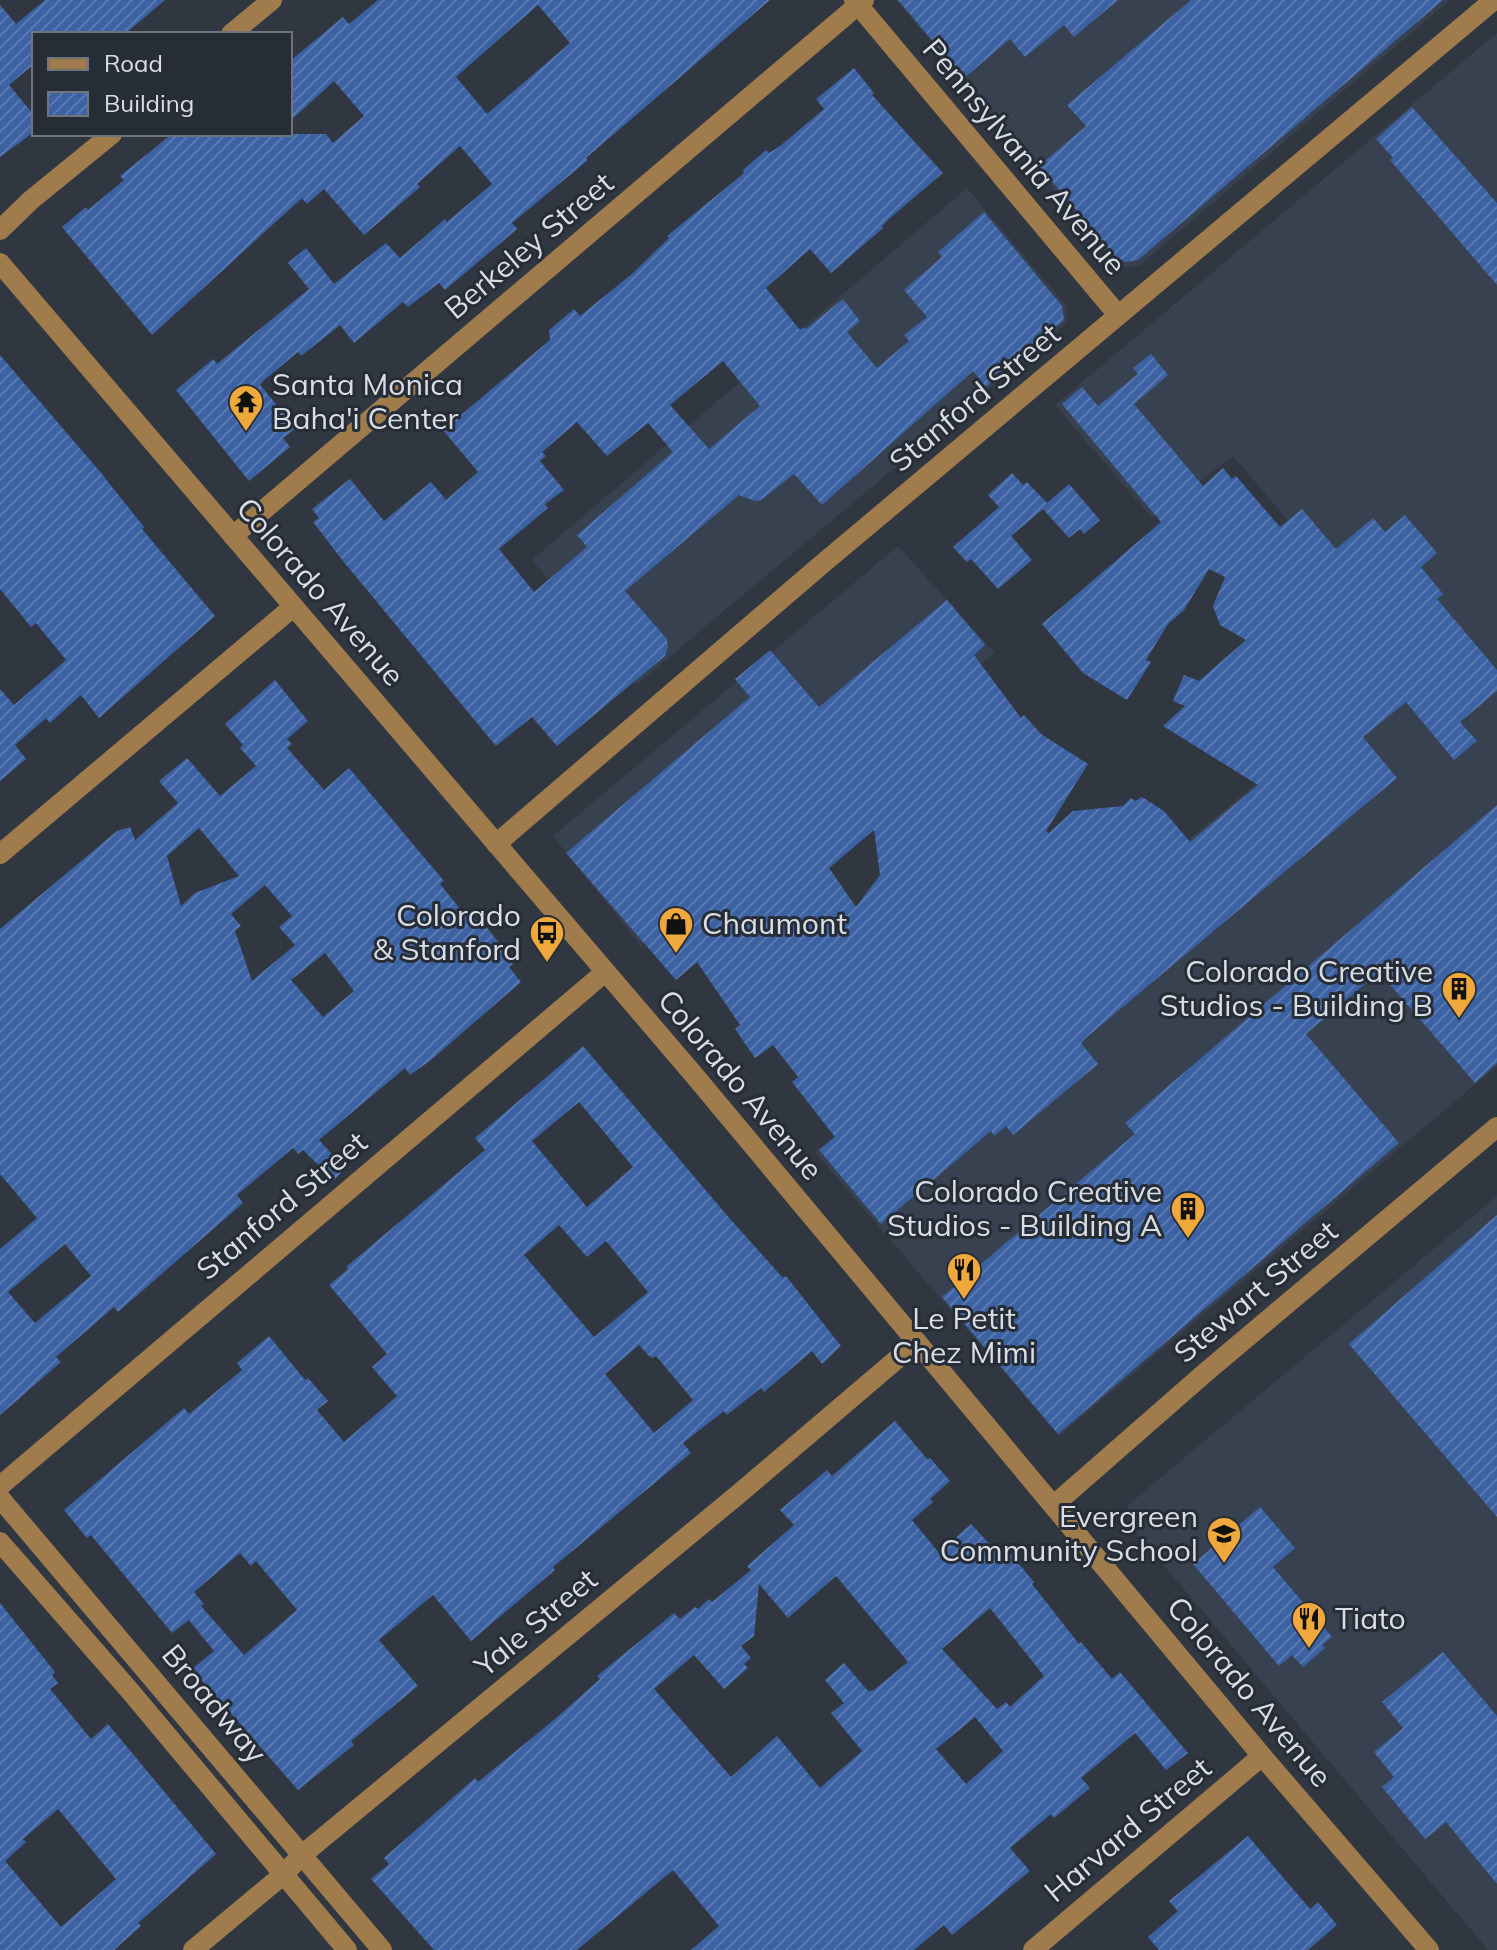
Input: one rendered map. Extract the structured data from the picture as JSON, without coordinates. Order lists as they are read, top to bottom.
{
  "streets": {
    "street": [
      "Pennsylvania Avenue",
      "Berkeley Street",
      "Stanford Street",
      "Colorado Avenue",
      "Stewart Street",
      "Yale Street",
      "Broadway",
      "Harvard Street"
    ]
  },
  "crossings": [
    ["Pennsylvania Avenue", "Berkeley Street"],
    ["Pennsylvania Avenue", "Stanford Street"],
    ["Berkeley Street", "Colorado Avenue"],
    ["Stanford Street", "Colorado Avenue"],
    ["Colorado Avenue", "Stewart Street"],
    ["Colorado Avenue", "Yale Street"],
    ["Colorado Avenue", "Harvard Street"],
    ["Yale Street", "Broadway"]
  ],
  "places": {
    "temple": ["Santa Monica Baha'i Center"],
    "shop": ["Chaumont"],
    "bus stop": ["Colorado & Stanford"],
    "building": ["Colorado Creative Studios - Building B", "Colorado Creative Studios - Building A"],
    "restaurant": ["Le Petit Chez Mimi", "Tiato"],
    "school or university": ["Evergreen Community School"]
  },
  "legend": ["Road", "Building"]
}
